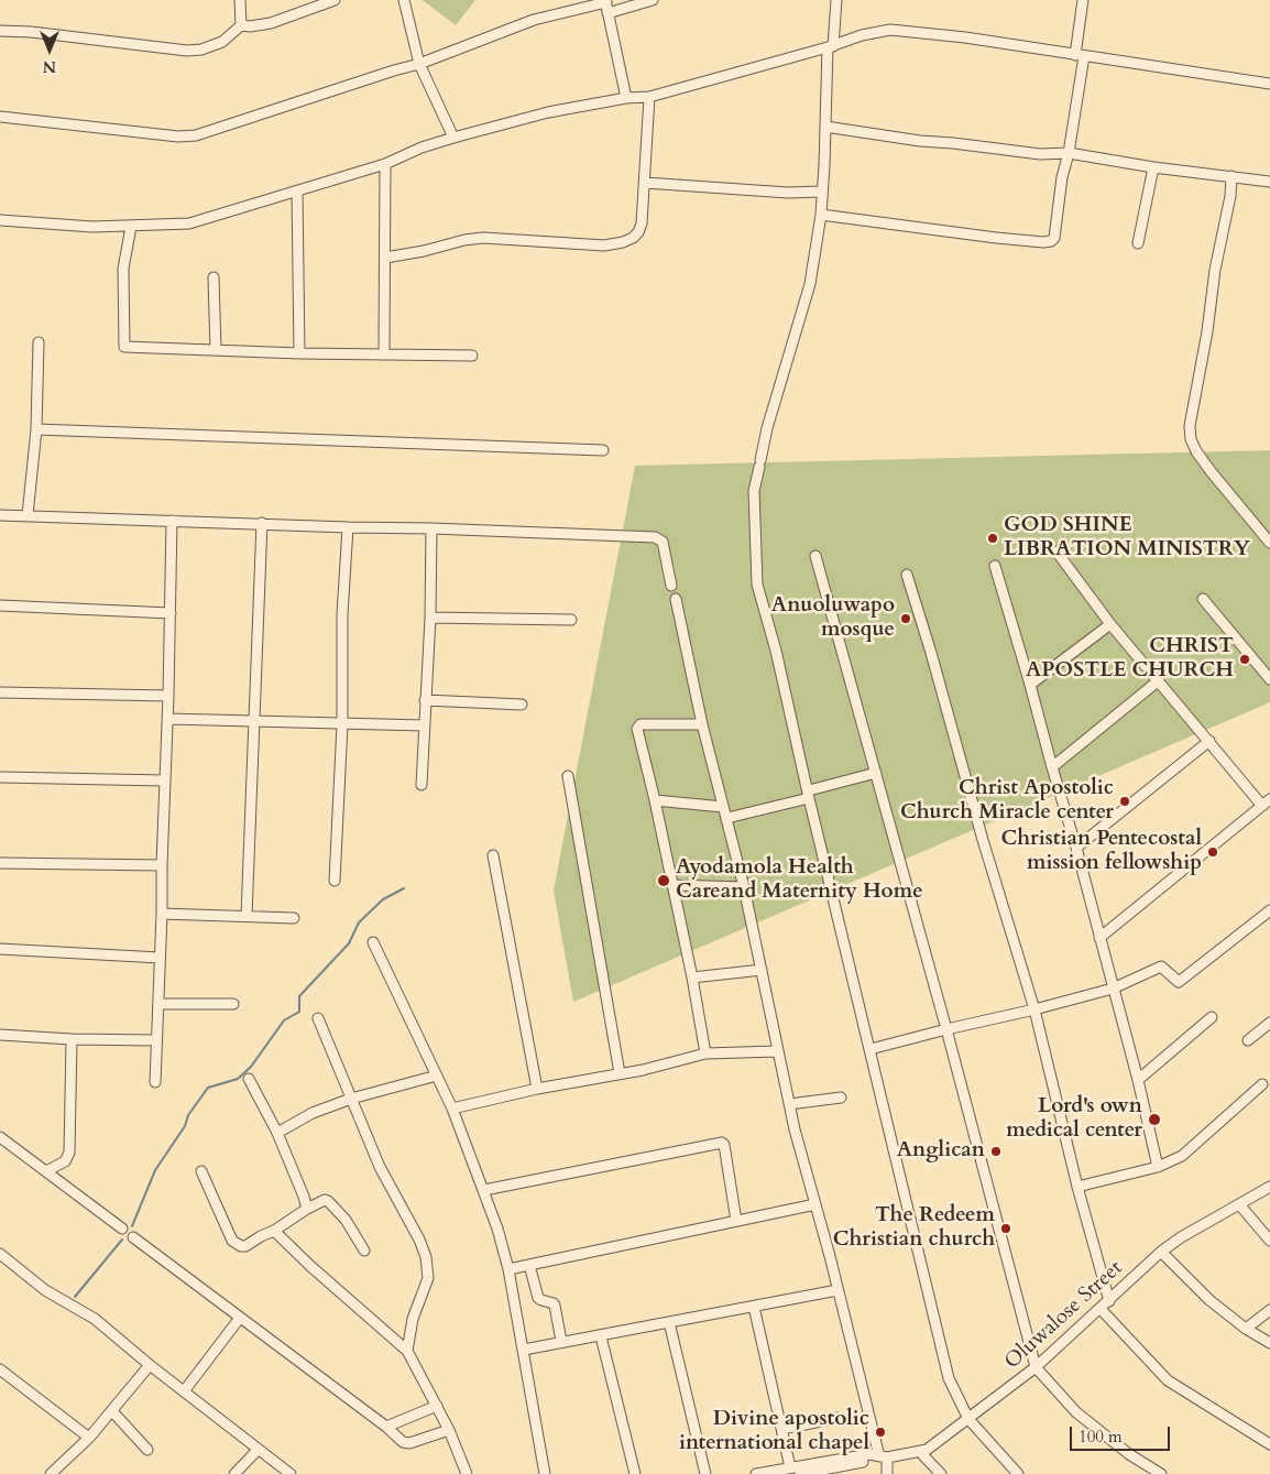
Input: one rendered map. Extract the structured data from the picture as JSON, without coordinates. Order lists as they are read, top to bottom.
{
  "streets": {
    "street": ["Oluwalose Street"]
  },
  "places": [
    "GOD SHINE LIBRATION MINISTRY",
    "Anuoluwapo mosque",
    "CHRIST APOSTLE CHURCH",
    "Christ Apostolic Church Miracle center",
    "Christian Pentecostal mission fellowship",
    "Ayodamola Health Careand Maternity Home",
    "Lord's own medical center",
    "Anglican",
    "The Redeem Christian church",
    "Divine apostolic international chapel"
  ],
  "scale_bar": "100 m",
  "north": "bottom"
}
